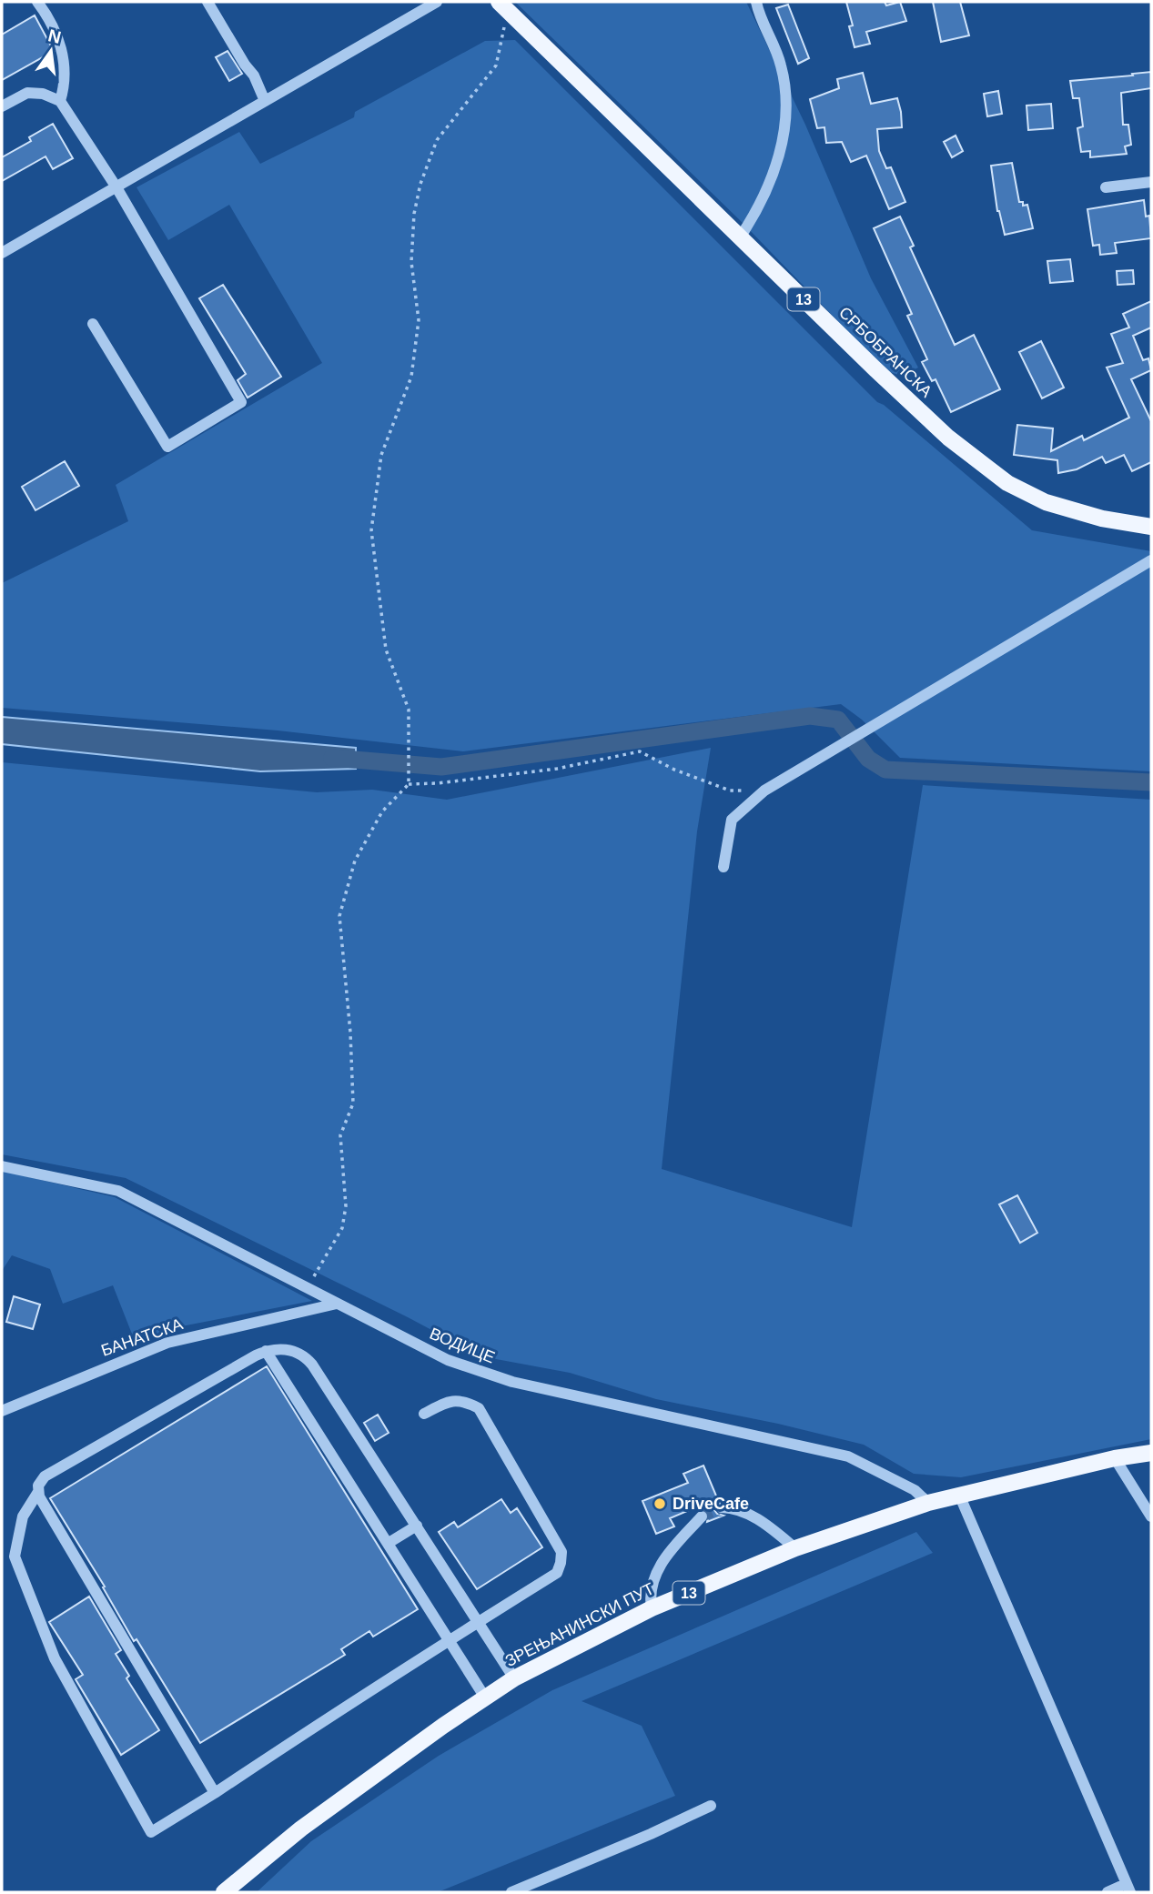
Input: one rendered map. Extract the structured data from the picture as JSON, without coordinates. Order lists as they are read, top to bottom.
{
  "streets": {
    "main road": ["13", "СРБОБРАНСКА", "ЗРЕЊАНИНСКИ ПУТ"],
    "street": ["БАНАТСКА", "ВОДИЦЕ"]
  },
  "crossings": [
    ["БАНАТСКА", "ВОДИЦЕ"],
    ["ВОДИЦЕ", "ЗРЕЊАНИНСКИ ПУТ"]
  ],
  "places": ["DriveCafe"],
  "north": "top"
}
